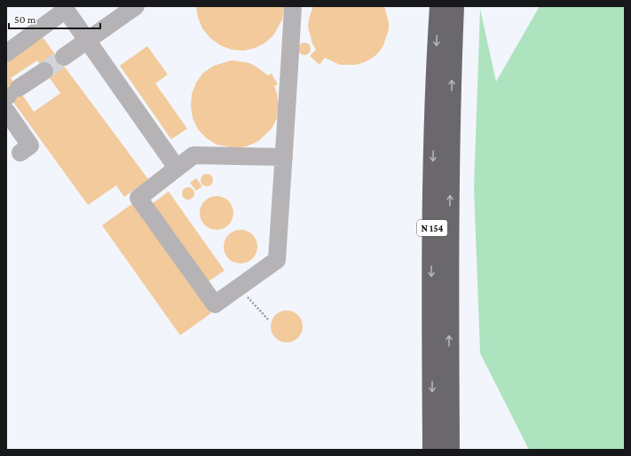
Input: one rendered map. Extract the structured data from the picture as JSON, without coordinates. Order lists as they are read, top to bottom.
{
  "streets": {
    "highway": ["N 154"]
  },
  "scale_bar": "50 m"
}
